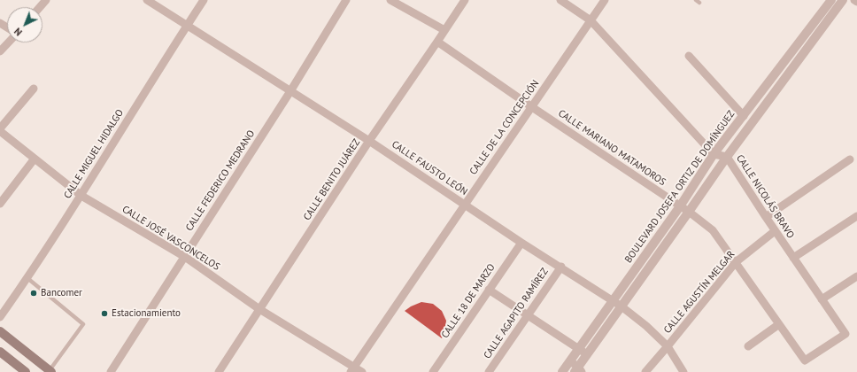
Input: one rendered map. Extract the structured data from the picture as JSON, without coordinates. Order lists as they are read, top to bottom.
{
  "streets": {
    "street": [
      "CALLE DE LA CONCEPCIÓN",
      "CALLE MARIANO MATAMOROS",
      "CALLE MIGUEL HIDALGO",
      "CALLE FAUSTO LEÓN",
      "CALLE BENITO JUÁREZ",
      "CALLE FEDERICO MEDRANO",
      "BOULEVARD JOSEFA ORTIZ DE DOMÍNGUEZ",
      "CALLE NICOLÁS BRAVO",
      "CALLE JOSÉ VASCONCELOS",
      "CALLE AGUSTÍN MELGAR",
      "CALLE 18 DE MARZO",
      "CALLE AGAPITO RAMÍREZ"
    ]
  },
  "crossings": [
    ["CALLE DE LA CONCEPCIÓN", "CALLE MARIANO MATAMOROS"],
    ["CALLE DE LA CONCEPCIÓN", "CALLE FAUSTO LEÓN"],
    ["CALLE DE LA CONCEPCIÓN", "CALLE JOSÉ VASCONCELOS"],
    ["CALLE MARIANO MATAMOROS", "CALLE BENITO JUÁREZ"],
    ["CALLE MARIANO MATAMOROS", "BOULEVARD JOSEFA ORTIZ DE DOMÍNGUEZ"],
    ["CALLE MARIANO MATAMOROS", "CALLE NICOLÁS BRAVO"],
    ["CALLE MARIANO MATAMOROS", "CALLE AGUSTÍN MELGAR"],
    ["CALLE MIGUEL HIDALGO", "CALLE FAUSTO LEÓN"],
    ["CALLE MIGUEL HIDALGO", "CALLE JOSÉ VASCONCELOS"],
    ["CALLE FAUSTO LEÓN", "CALLE BENITO JUÁREZ"],
    ["CALLE FAUSTO LEÓN", "CALLE FEDERICO MEDRANO"],
    ["CALLE FAUSTO LEÓN", "BOULEVARD JOSEFA ORTIZ DE DOMÍNGUEZ"],
    ["CALLE FAUSTO LEÓN", "CALLE AGUSTÍN MELGAR"],
    ["CALLE FAUSTO LEÓN", "CALLE 18 DE MARZO"],
    ["CALLE FAUSTO LEÓN", "CALLE AGAPITO RAMÍREZ"],
    ["CALLE BENITO JUÁREZ", "CALLE JOSÉ VASCONCELOS"],
    ["CALLE FEDERICO MEDRANO", "CALLE JOSÉ VASCONCELOS"],
    ["BOULEVARD JOSEFA ORTIZ DE DOMÍNGUEZ", "CALLE NICOLÁS BRAVO"],
    ["CALLE NICOLÁS BRAVO", "CALLE AGUSTÍN MELGAR"]
  ],
  "places": ["Bancomer", "Estacionamiento"],
  "north": "bottom left"
}
